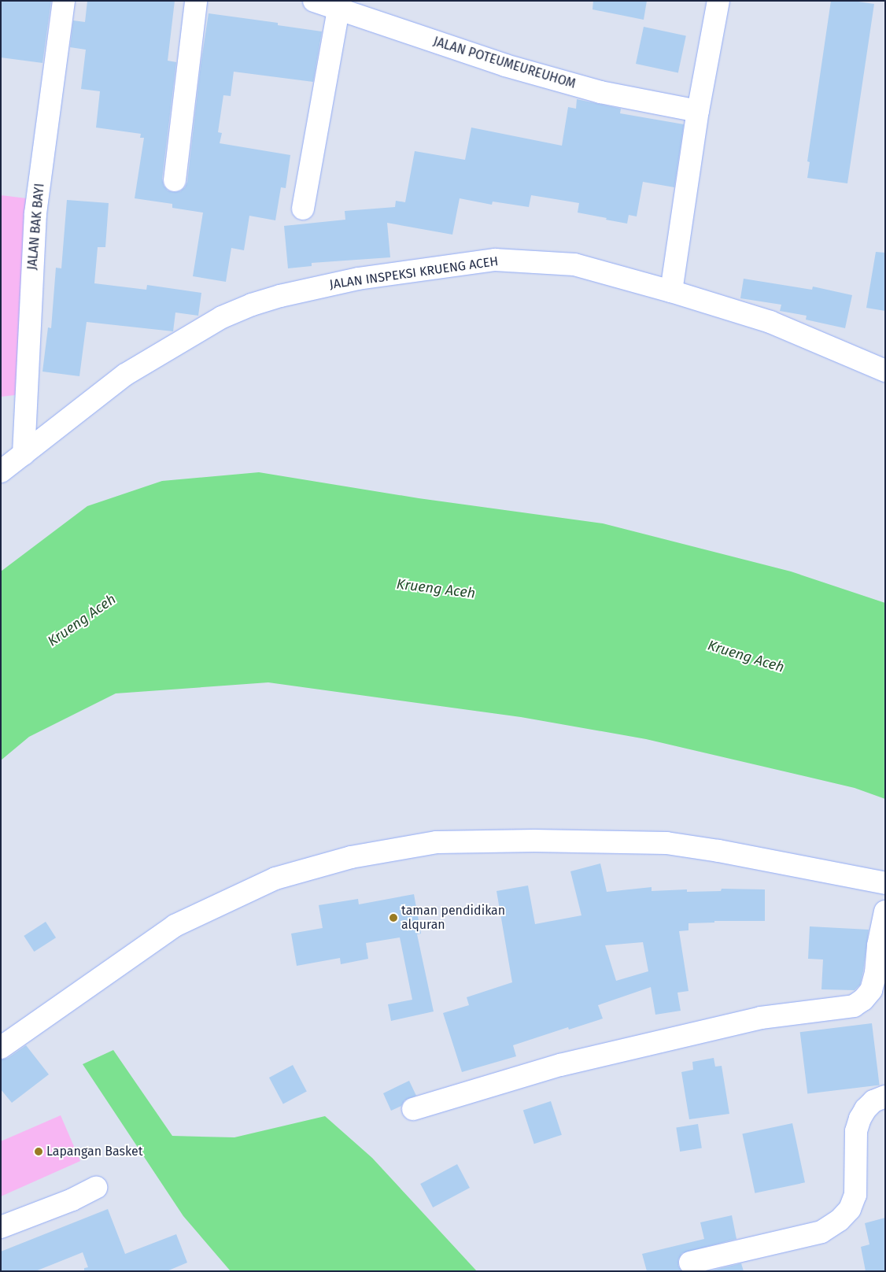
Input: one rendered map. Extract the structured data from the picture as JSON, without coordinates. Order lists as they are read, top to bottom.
{
  "streets": {
    "street": ["JALAN POTEUMEUREUHOM", "JALAN BAK BAYI", "JALAN INSPEKSI KRUENG ACEH"]
  },
  "crossings": [
    ["JALAN BAK BAYI", "JALAN INSPEKSI KRUENG ACEH"]
  ],
  "water": ["Krueng Aceh"],
  "places": ["taman pendidikan alquran", "Lapangan Basket"]
}
